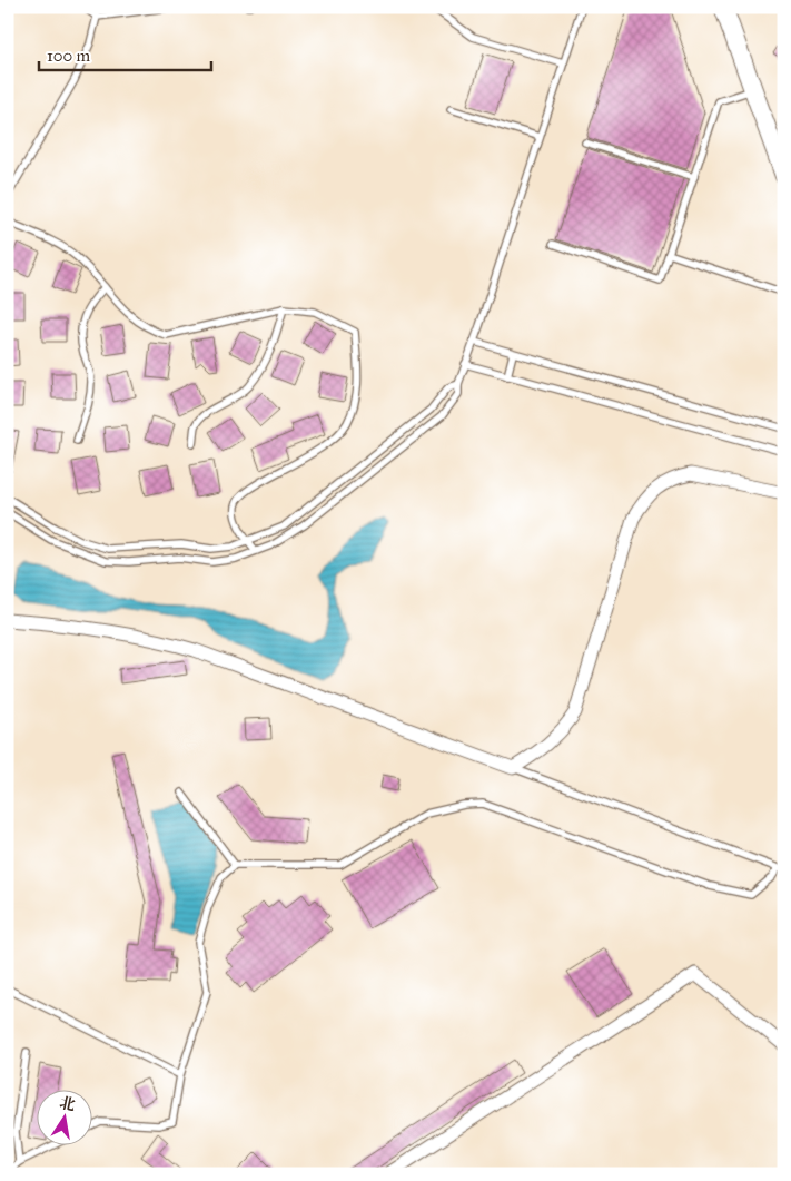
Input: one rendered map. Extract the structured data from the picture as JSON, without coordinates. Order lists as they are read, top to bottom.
{
  "scale_bar": "100 m",
  "north": "top"
}
